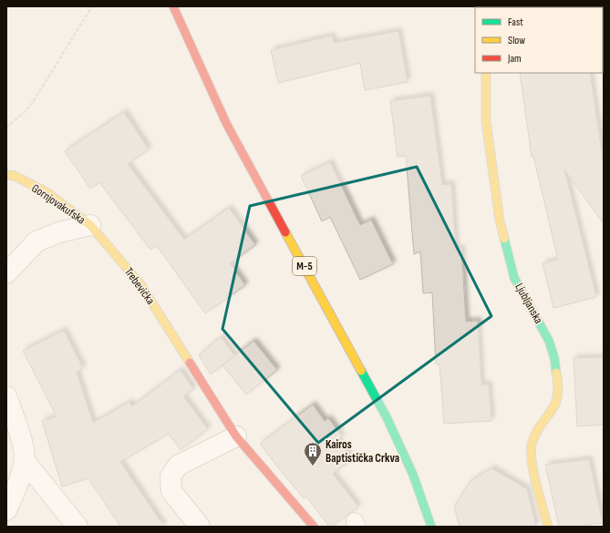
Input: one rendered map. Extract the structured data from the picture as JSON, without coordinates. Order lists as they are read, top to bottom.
{
  "streets": {
    "street": [
      "Gornjovakufska",
      "M-5",
      "Trebevićka",
      "Ljubljanska"
    ]
  },
  "crossings": [
    ["Gornjovakufska", "Trebevićka"]
  ],
  "places": {
    "building": ["Kairos Baptistička Crkva"]
  },
  "legend": ["Fast", "Slow", "Jam"]
}
